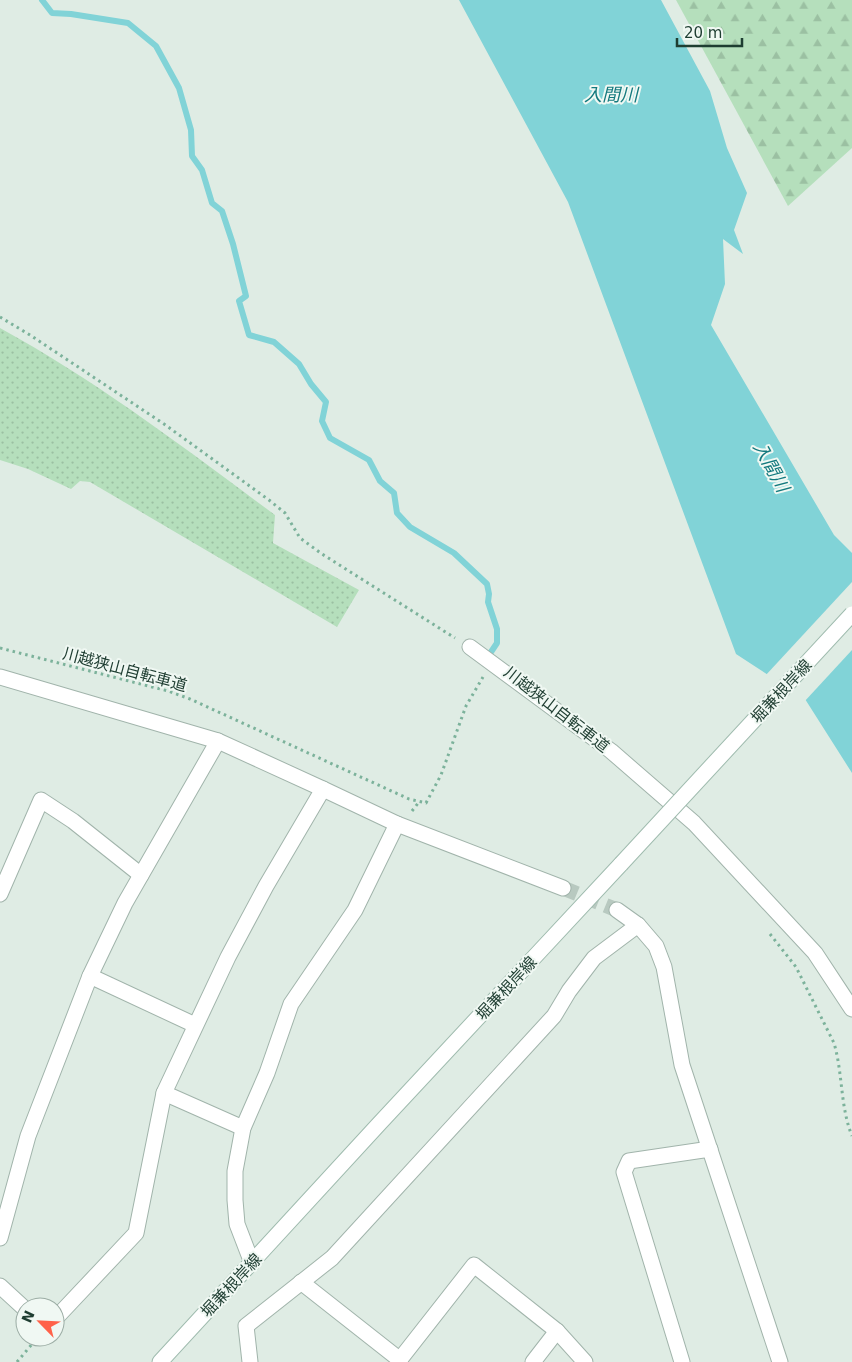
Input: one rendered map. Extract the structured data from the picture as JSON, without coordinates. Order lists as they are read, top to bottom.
{
  "streets": {
    "street": ["堀兼根岸線"],
    "path": ["川越狭山自転車道"]
  },
  "water": ["入間川"],
  "scale_bar": "20 m",
  "north": "top left"
}
